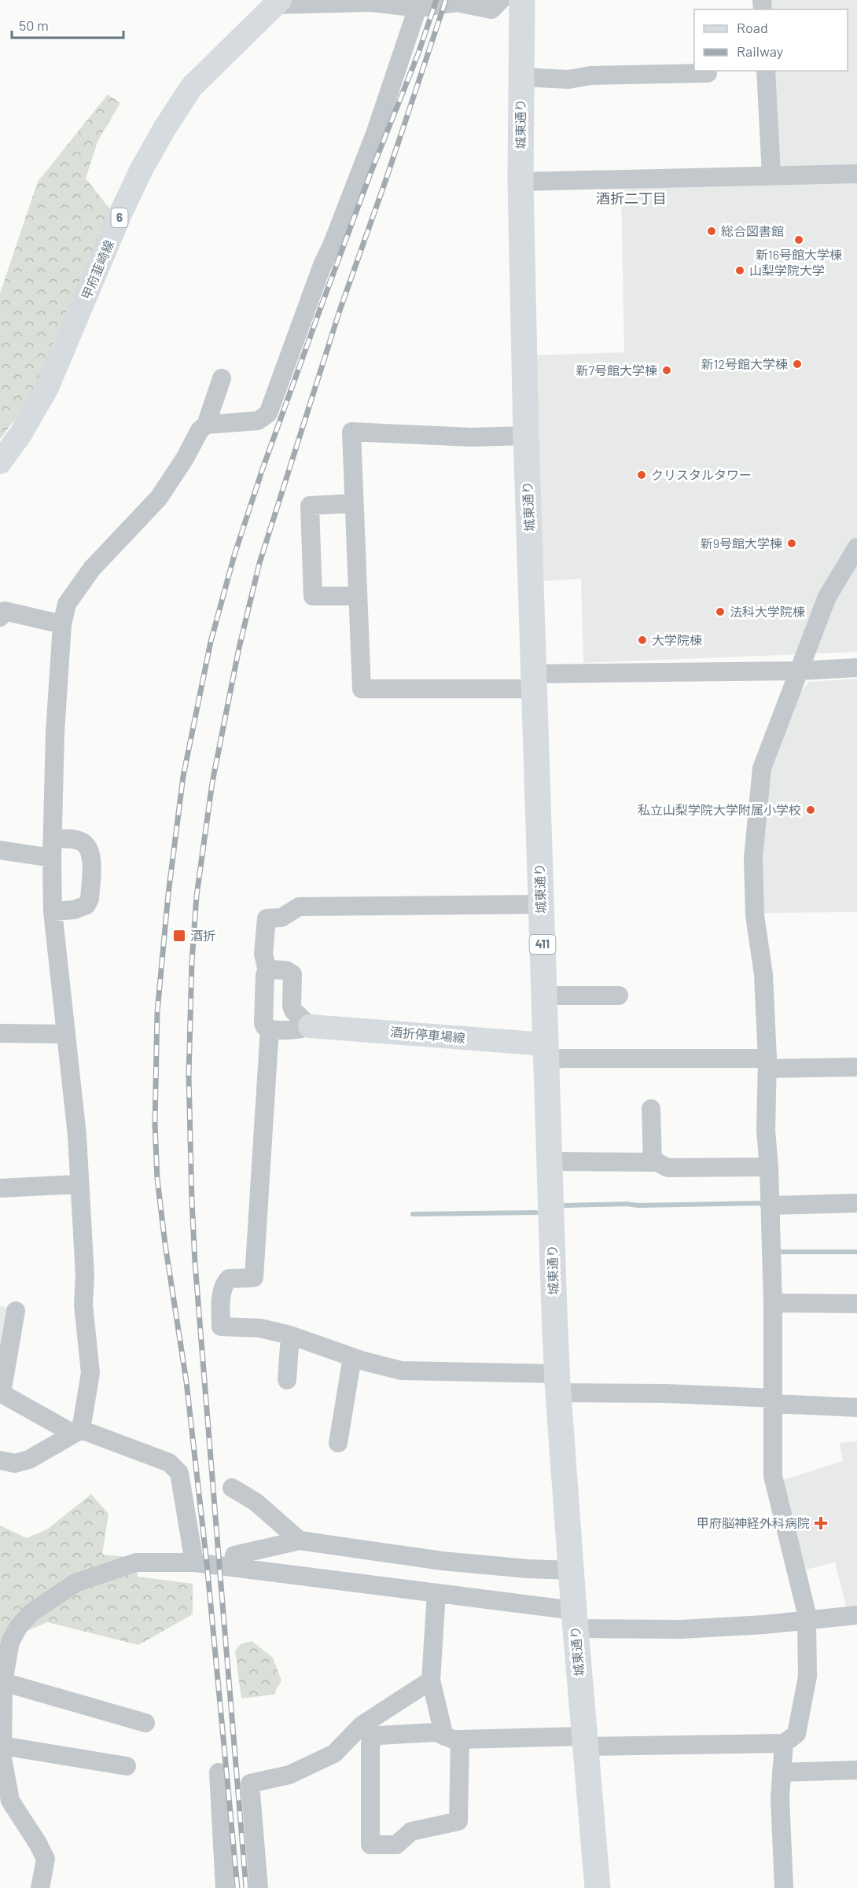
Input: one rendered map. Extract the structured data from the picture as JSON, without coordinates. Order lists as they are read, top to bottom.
{
  "streets": {
    "highway": ["城東通り", "411"],
    "main road": ["6", "甲府韮崎線", "酒折停車場線"]
  },
  "crossings": [
    ["城東通り", "酒折停車場線"]
  ],
  "districts": ["酒折二丁目"],
  "places": {
    "other": [
      "総合図書館",
      "新16号館大学棟",
      "山梨学院大学",
      "新12号館大学棟",
      "新7号館大学棟",
      "クリスタルタワー",
      "新9号館大学棟",
      "法科大学院棟",
      "大学院棟",
      "私立山梨学院大学附属小学校"
    ],
    "transit": ["酒折"],
    "health": ["甲府脳神経外科病院"]
  },
  "legend": ["Road", "Railway"],
  "scale_bar": "50 m"
}
